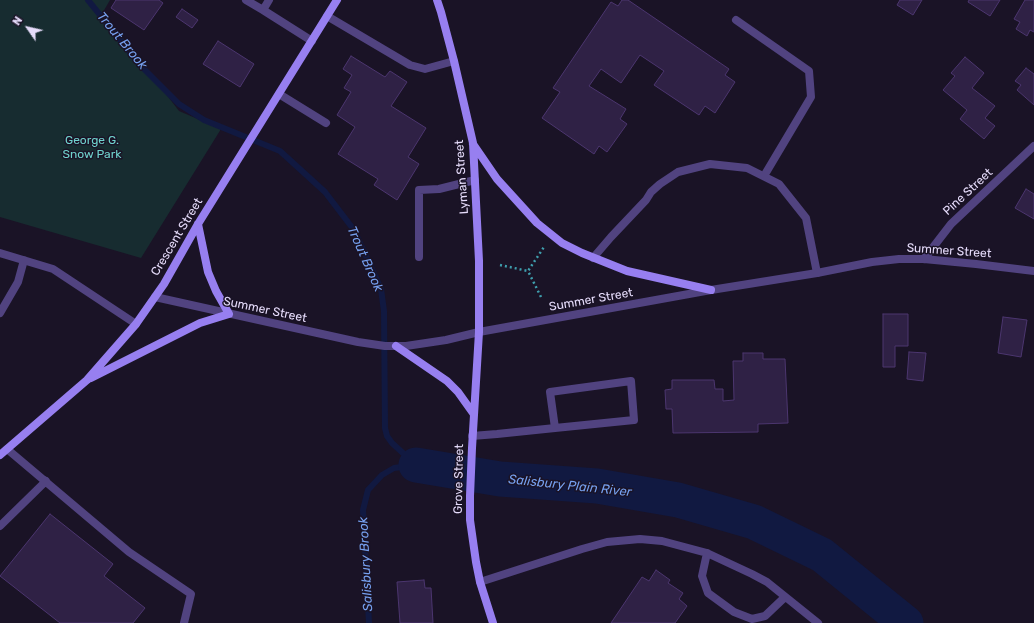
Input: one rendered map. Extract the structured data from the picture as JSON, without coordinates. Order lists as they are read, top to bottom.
{
  "streets": {
    "main road": ["Lyman Street", "Crescent Street", "Grove Street"],
    "street": ["Pine Street", "Summer Street"]
  },
  "crossings": [
    ["Lyman Street", "Summer Street"],
    ["Lyman Street", "Grove Street"],
    ["Pine Street", "Summer Street"],
    ["Crescent Street", "Summer Street"],
    ["Summer Street", "Grove Street"]
  ],
  "water": ["Trout Brook", "Salisbury Plain River", "Salisbury Brook"],
  "parks": ["George G. Snow Park"],
  "north": "top left"
}
